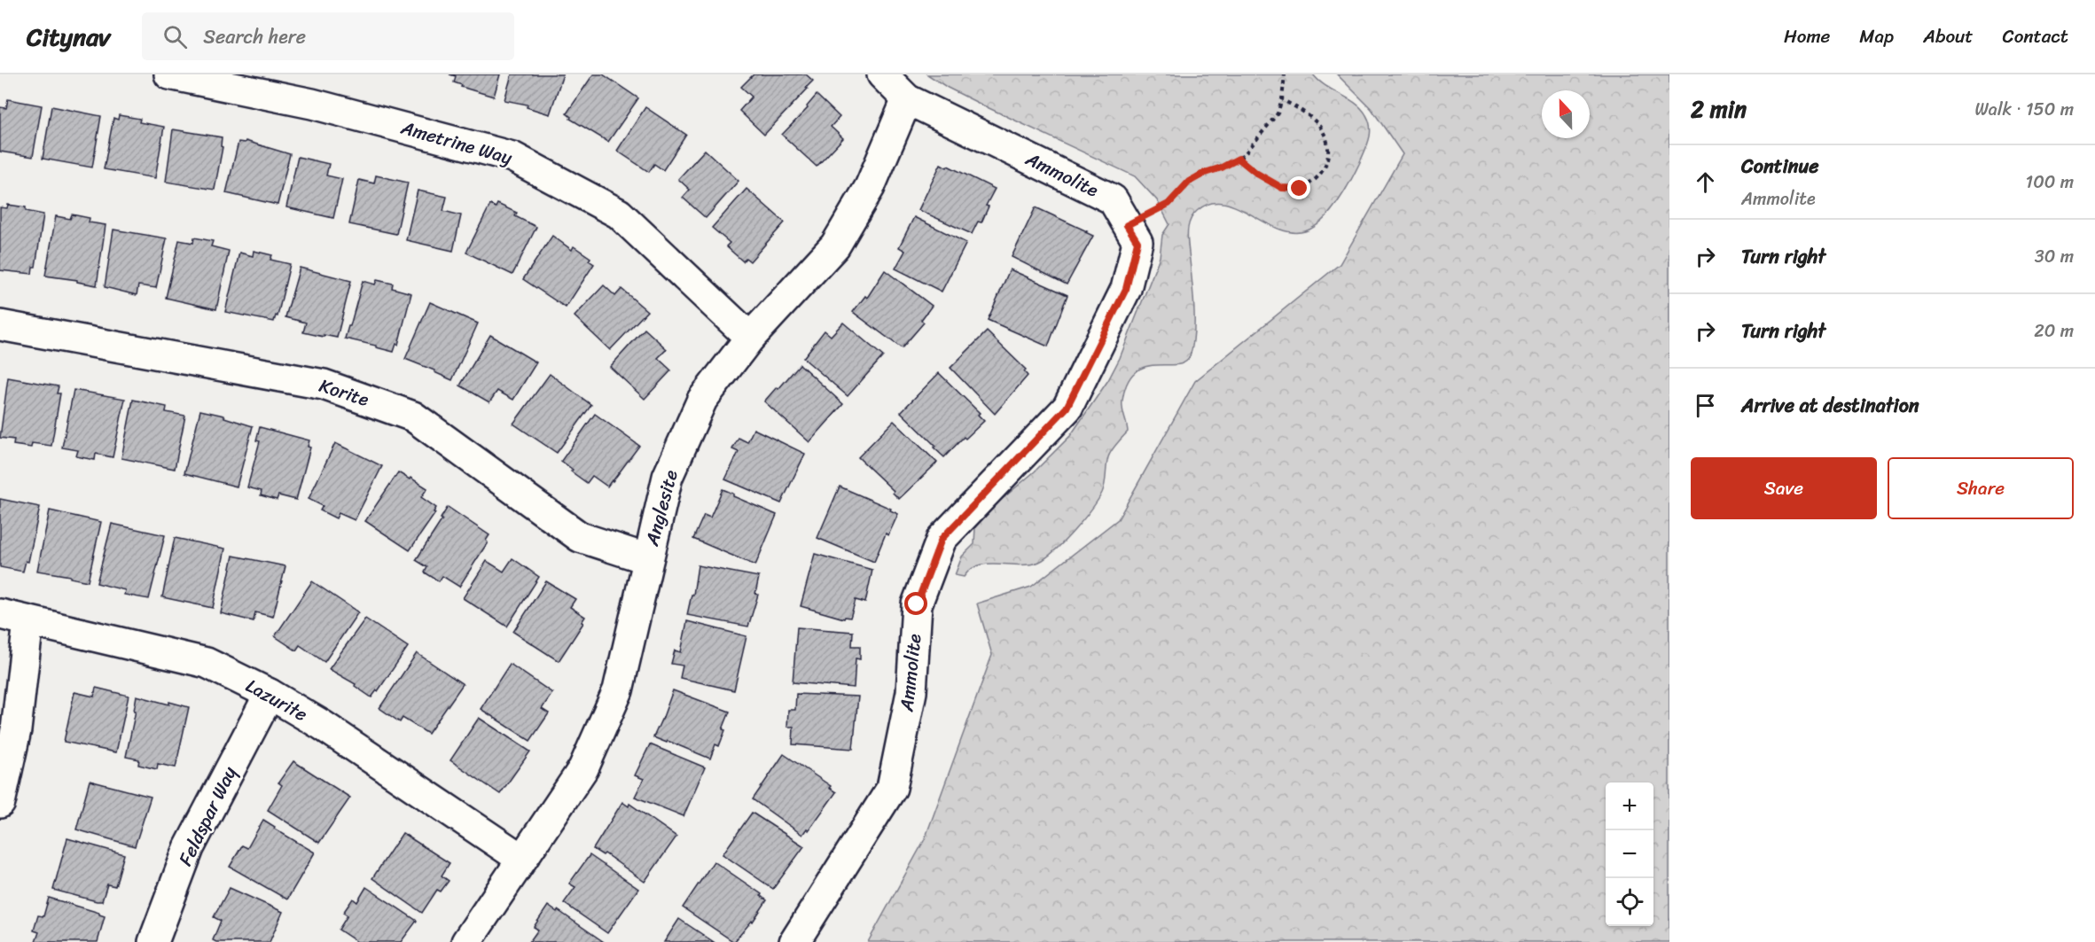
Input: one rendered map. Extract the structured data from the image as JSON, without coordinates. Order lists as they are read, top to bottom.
{
  "streets": {
    "street": [
      "Ametrine Way",
      "Ammolite",
      "Korite",
      "Anglesite",
      "Lazurite",
      "Feldspar Way"
    ]
  },
  "crossings": [
    ["Ametrine Way", "Anglesite"],
    ["Ammolite", "Anglesite"],
    ["Korite", "Anglesite"],
    ["Anglesite", "Lazurite"],
    ["Lazurite", "Feldspar Way"]
  ],
  "north": "top",
  "page": {
    "header": "Citynav",
    "search": "Search here",
    "nav": [
      "Home",
      "Map",
      "About",
      "Contact"
    ],
    "heading": ["2 min", "Walk · 150 m"],
    "list": [
      ["Continue", "Ammolite", "100 m"],
      ["Turn right", "30 m"],
      ["Turn right", "20 m"],
      "Arrive at destination"
    ],
    "buttons": ["Save", "Share"],
    "map_buttons": ["+", "−"]
  }
}
